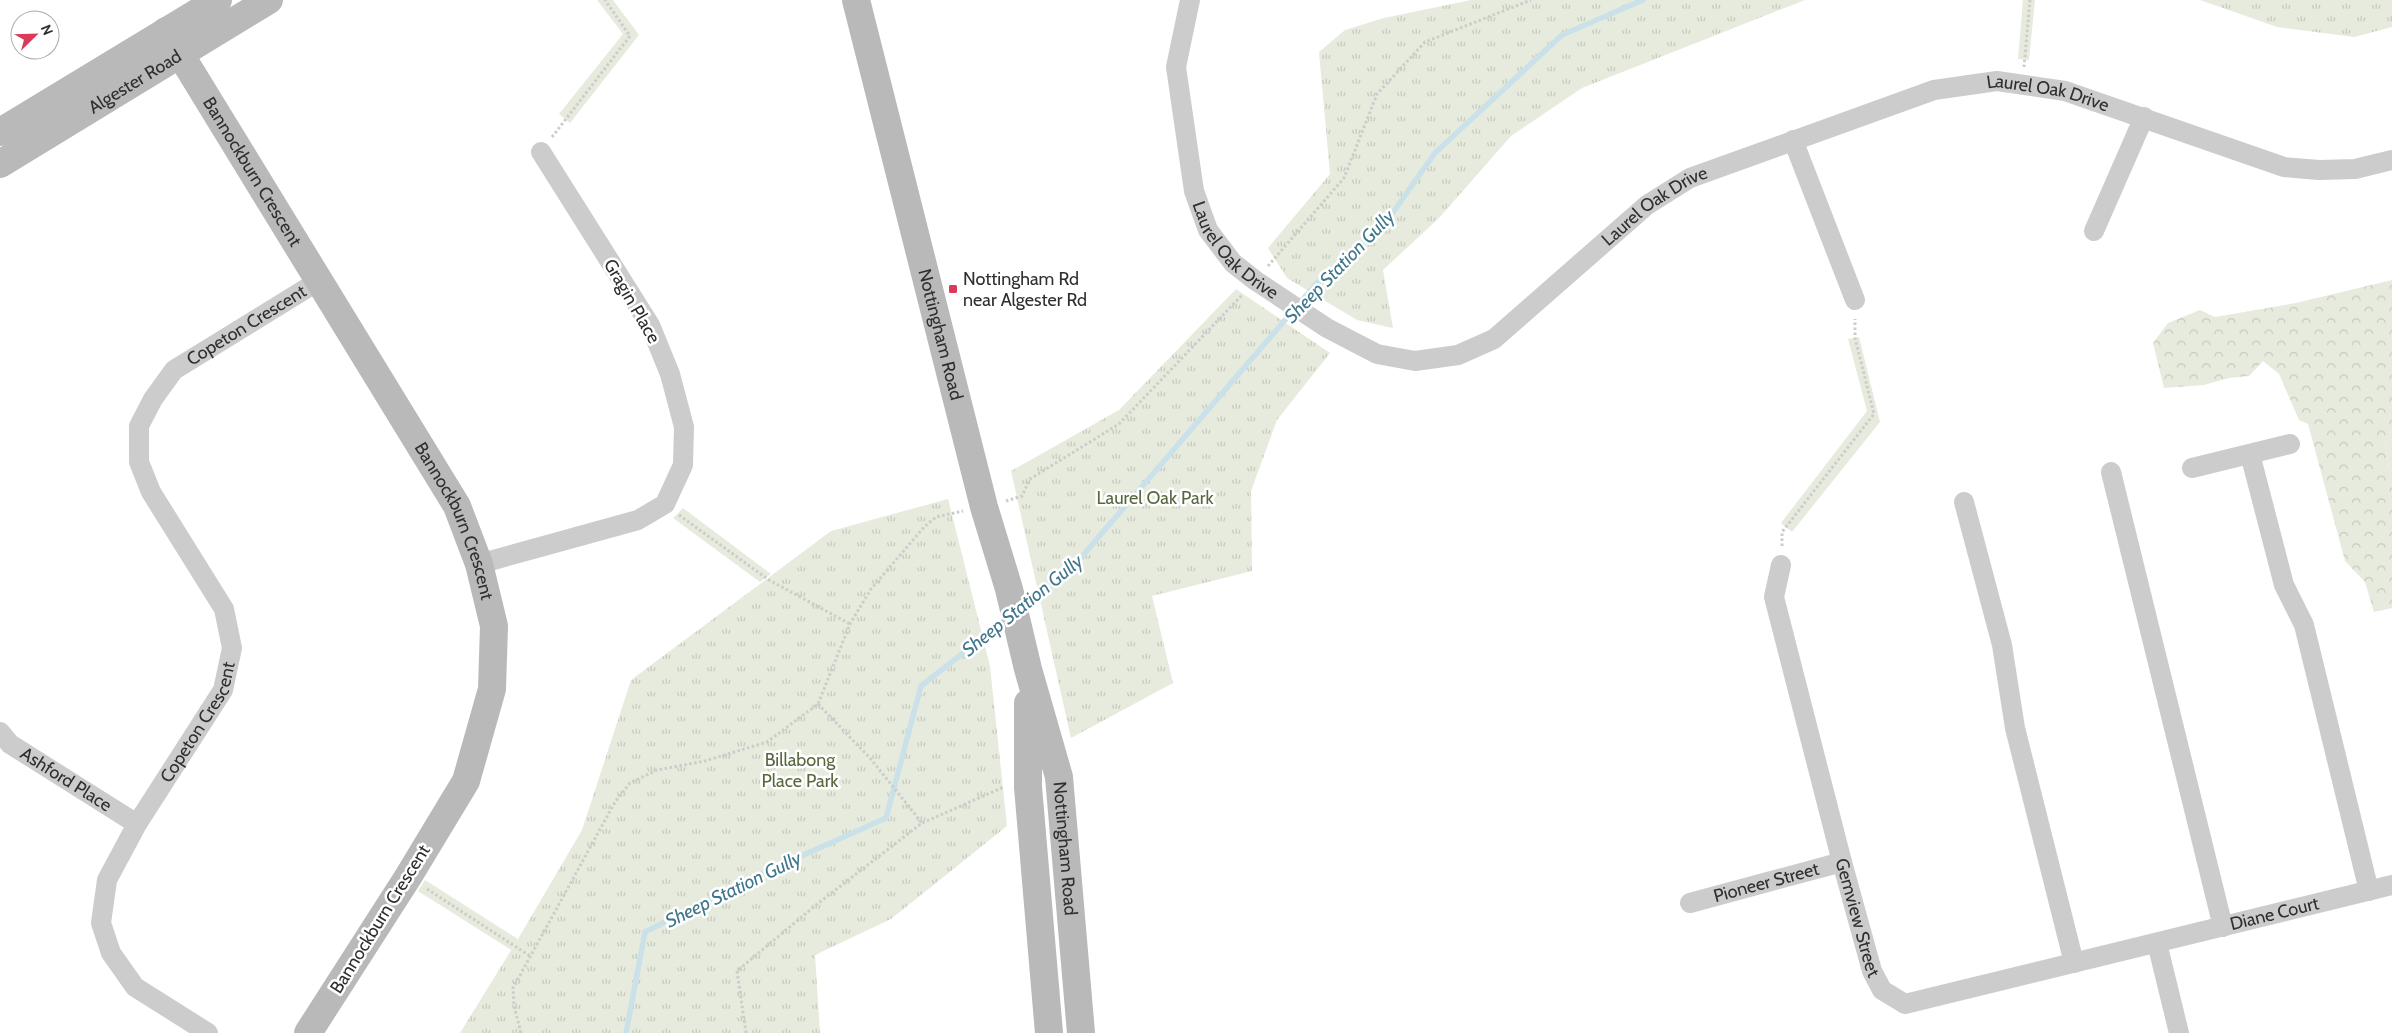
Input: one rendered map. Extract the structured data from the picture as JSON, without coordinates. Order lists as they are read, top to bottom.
{
  "streets": {
    "street": [
      "Algester Road",
      "Laurel Oak Drive",
      "Bannockburn Crescent",
      "Gragin Place",
      "Copeton Crescent",
      "Nottingham Road",
      "Ashford Place",
      "Pioneer Street",
      "Diane Court",
      "Gemview Street"
    ]
  },
  "crossings": [
    ["Algester Road", "Bannockburn Crescent"],
    ["Bannockburn Crescent", "Copeton Crescent"],
    ["Copeton Crescent", "Ashford Place"],
    ["Pioneer Street", "Gemview Street"],
    ["Diane Court", "Gemview Street"]
  ],
  "water": ["Sheep Station Gully"],
  "parks": ["Laurel Oak Park", "Billabong Place Park"],
  "places": {
    "transit": ["Nottingham Rd near Algester Rd"]
  },
  "north": "top right"
}
